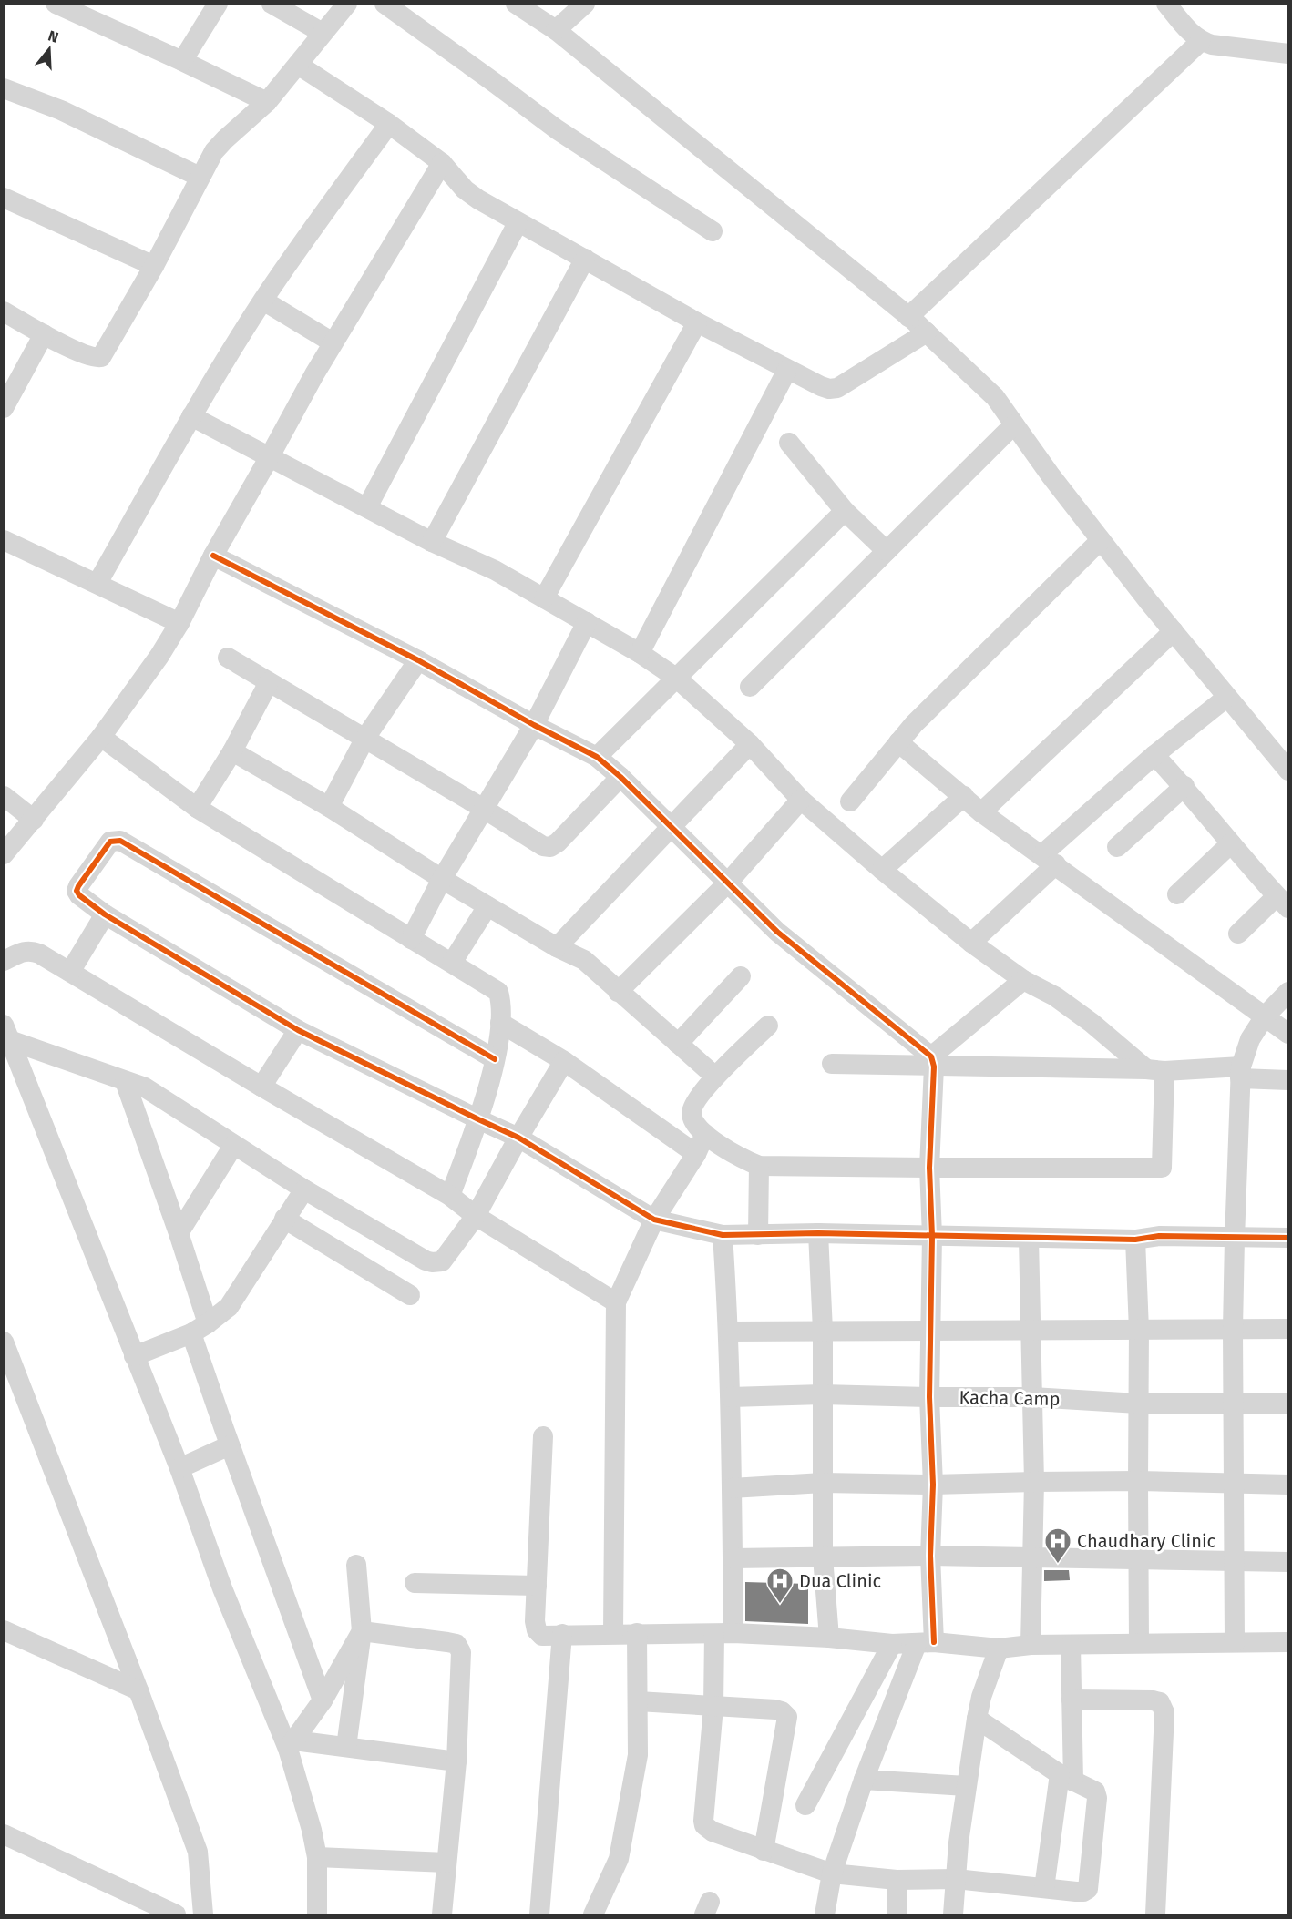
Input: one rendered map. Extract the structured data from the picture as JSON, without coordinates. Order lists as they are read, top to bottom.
{
  "streets": {
    "street": ["Kacha Camp"]
  },
  "places": {
    "hospital": ["Chaudhary Clinic", "Dua Clinic"]
  },
  "north": "top"
}
